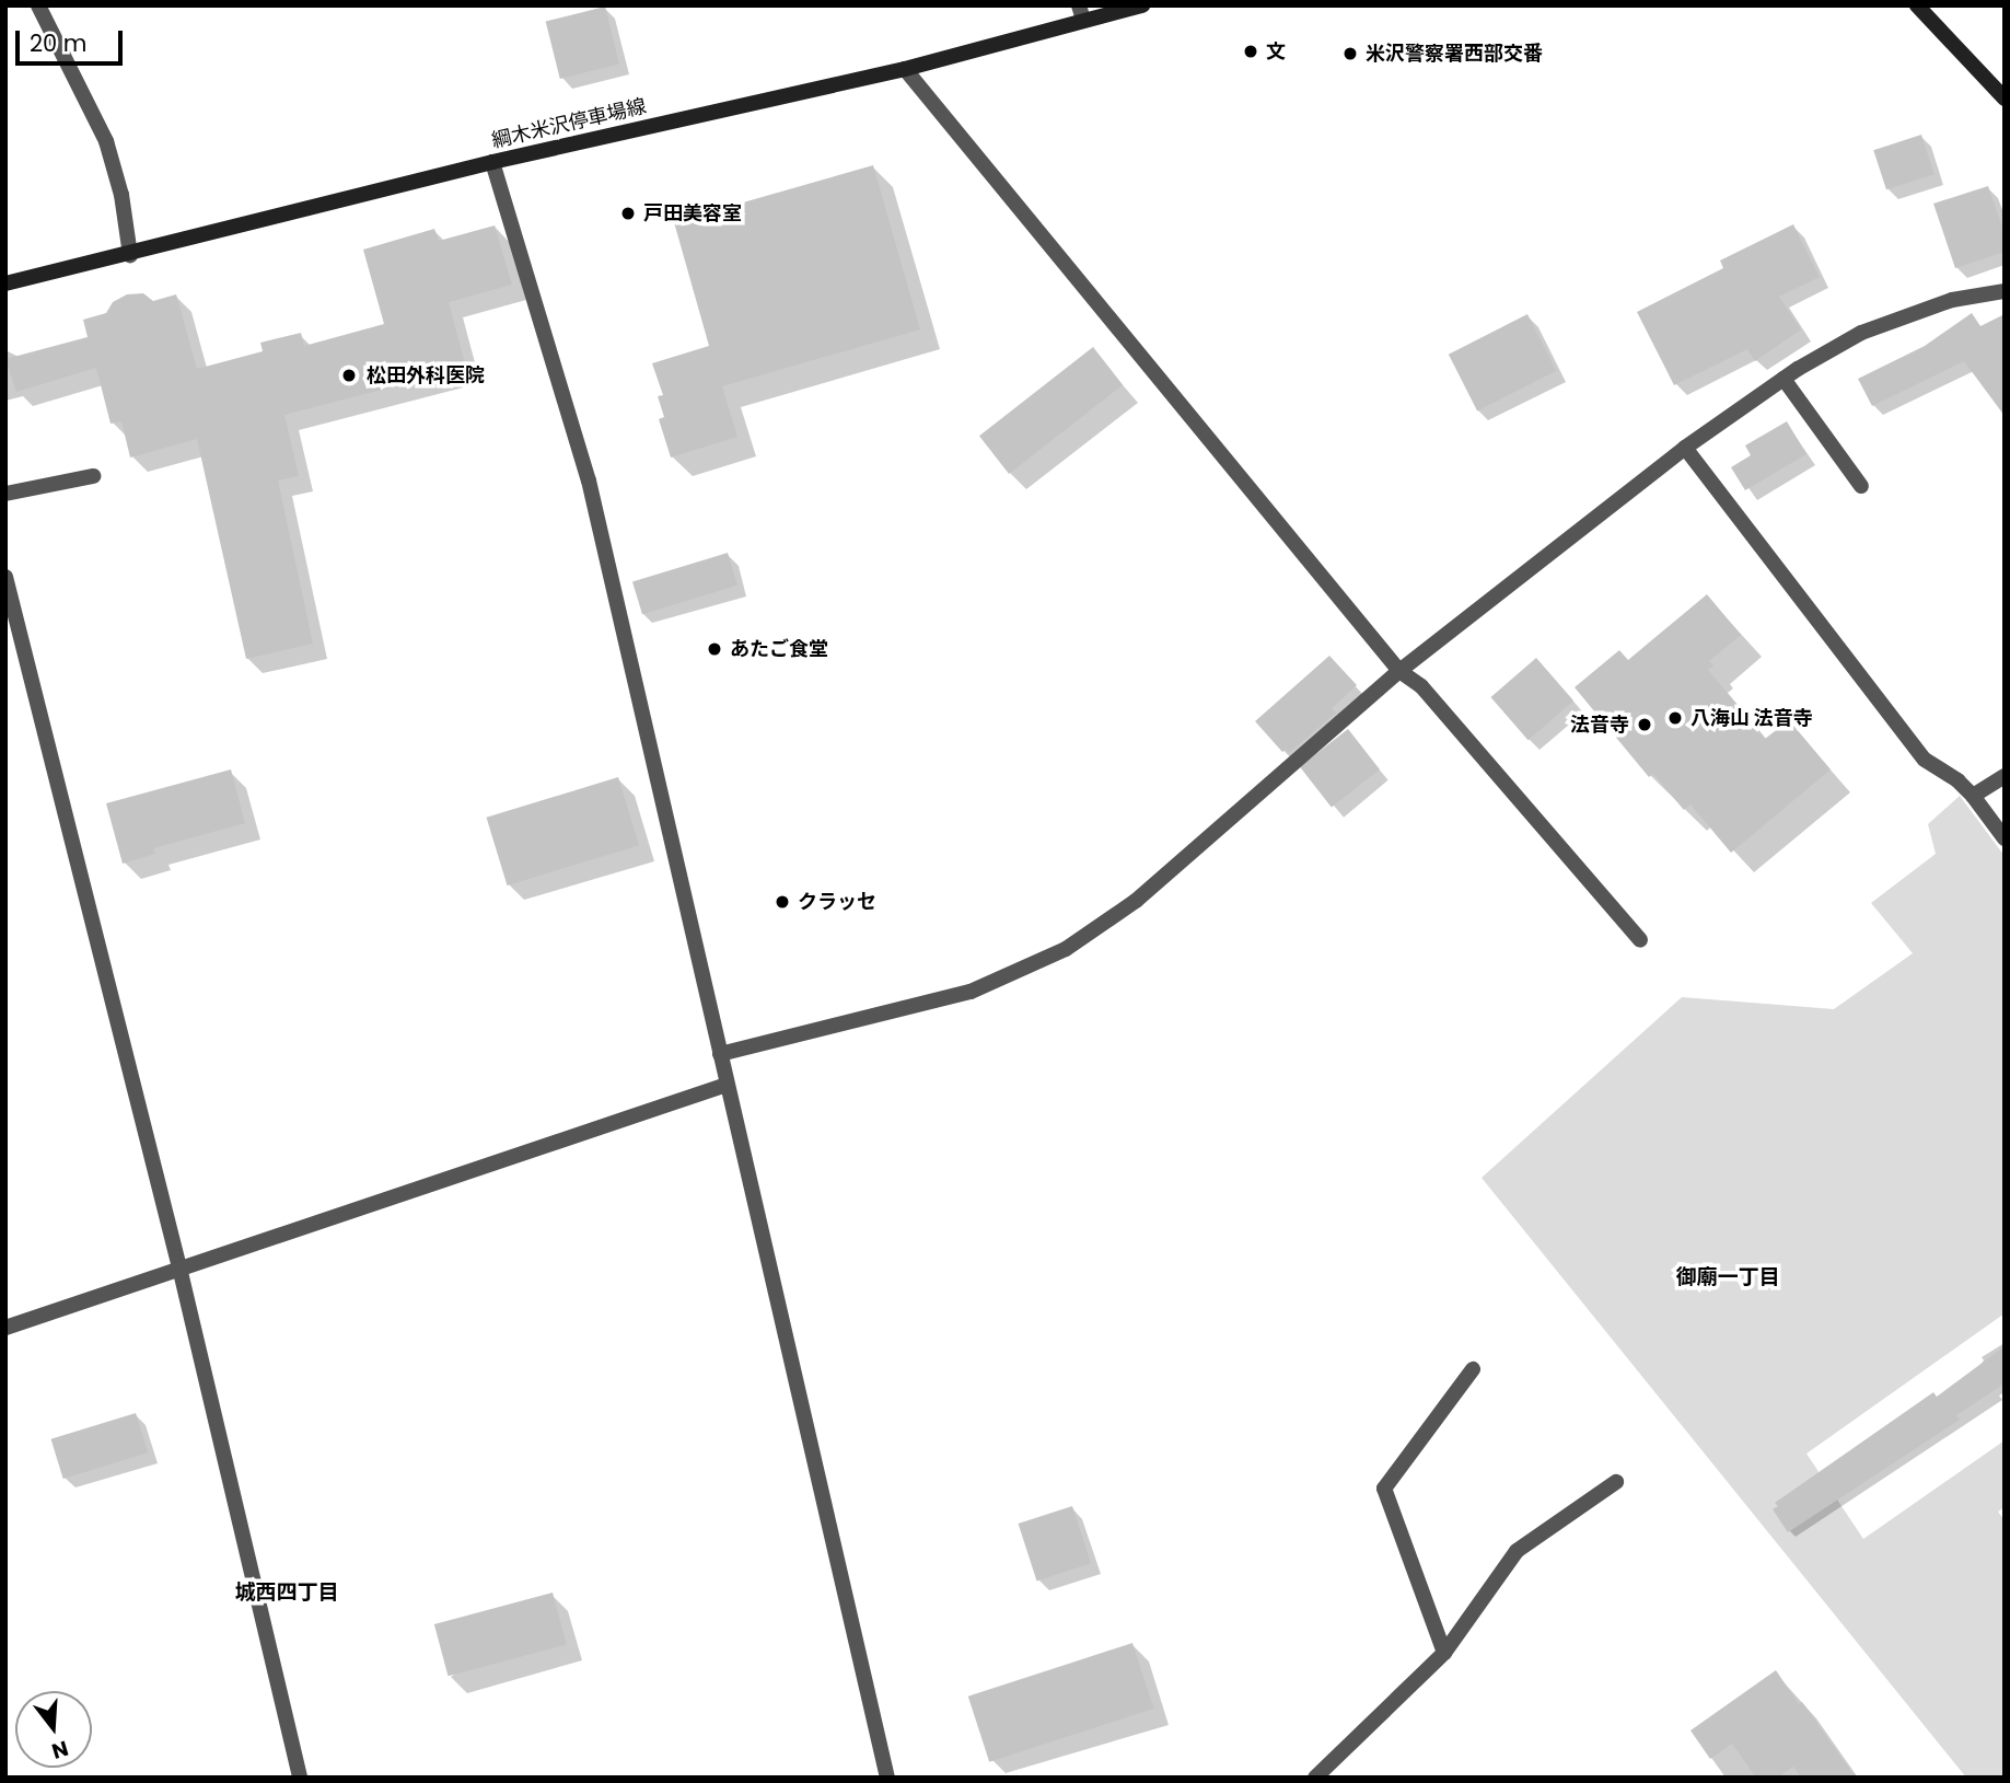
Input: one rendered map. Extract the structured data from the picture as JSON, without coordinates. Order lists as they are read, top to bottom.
{
  "streets": {
    "main road": ["綱木米沢停車場線"]
  },
  "districts": ["御廟一丁目", "城西四丁目"],
  "places": [
    "文",
    "米沢警察署西部交番",
    "戸田美容室",
    "松田外科医院",
    "あたご食堂",
    "八海山 法音寺",
    "法音寺",
    "クラッセ"
  ],
  "scale_bar": "20 m",
  "north": "bottom"
}
